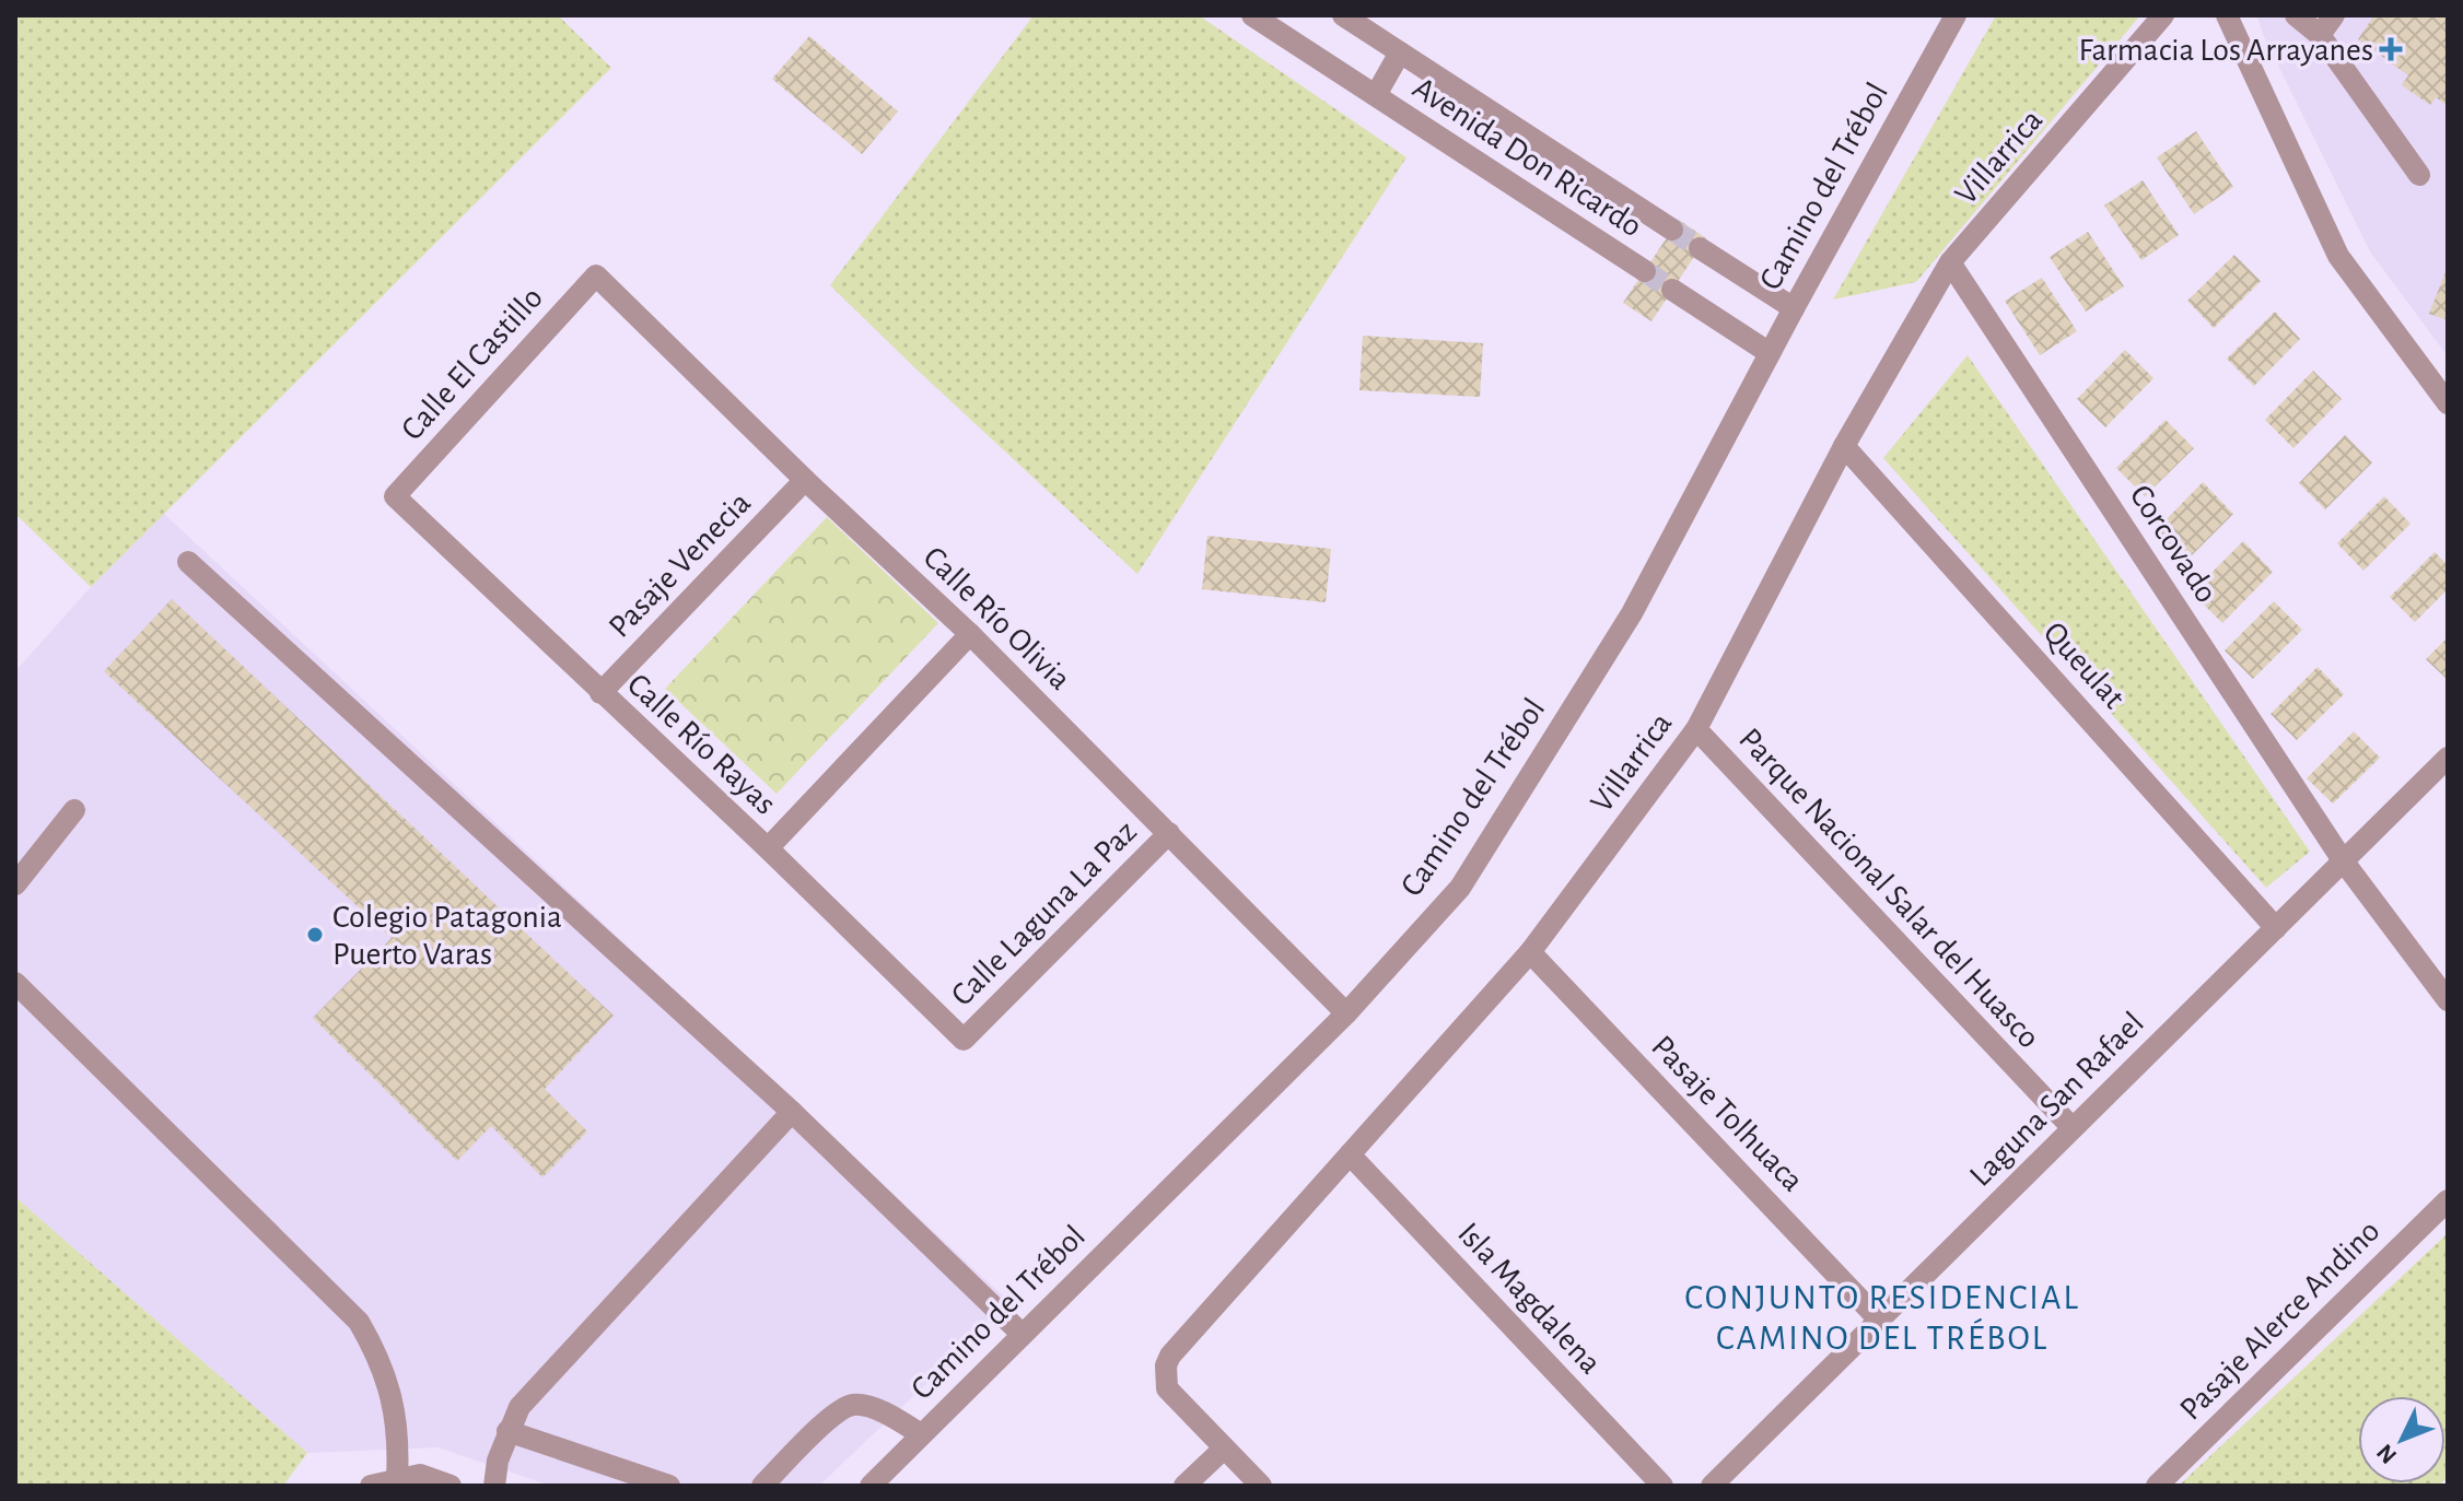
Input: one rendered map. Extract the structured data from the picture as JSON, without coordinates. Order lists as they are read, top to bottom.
{
  "streets": {
    "street": [
      "Avenida Don Ricardo",
      "Villarrica",
      "Camino del Trébol",
      "Calle El Castillo",
      "Corcovado",
      "Pasaje Venecia",
      "Calle Río Olivia",
      "Queulat",
      "Calle Río Rayas",
      "Parque Nacional Salar del Huasco",
      "Calle Laguna La Paz",
      "Laguna San Rafael",
      "Pasaje Tolhuaca",
      "Isla Magdalena",
      "Pasaje Alerce Andino"
    ]
  },
  "crossings": [
    ["Villarrica", "Corcovado"],
    ["Villarrica", "Queulat"],
    ["Villarrica", "Parque Nacional Salar del Huasco"],
    ["Villarrica", "Pasaje Tolhuaca"],
    ["Villarrica", "Isla Magdalena"],
    ["Camino del Trébol", "Calle Río Olivia"],
    ["Calle El Castillo", "Calle Río Olivia"],
    ["Calle El Castillo", "Calle Río Rayas"],
    ["Corcovado", "Laguna San Rafael"],
    ["Pasaje Venecia", "Calle Río Olivia"],
    ["Pasaje Venecia", "Calle Río Rayas"],
    ["Calle Río Olivia", "Calle Laguna La Paz"],
    ["Queulat", "Laguna San Rafael"],
    ["Calle Río Rayas", "Calle Laguna La Paz"],
    ["Parque Nacional Salar del Huasco", "Laguna San Rafael"],
    ["Laguna San Rafael", "Pasaje Tolhuaca"]
  ],
  "districts": ["CONJUNTO RESIDENCIAL CAMINO DEL TRÉBOL"],
  "places": {
    "health": ["Farmacia Los Arrayanes"],
    "other": ["Colegio Patagonia Puerto Varas"]
  },
  "north": "bottom left"
}
